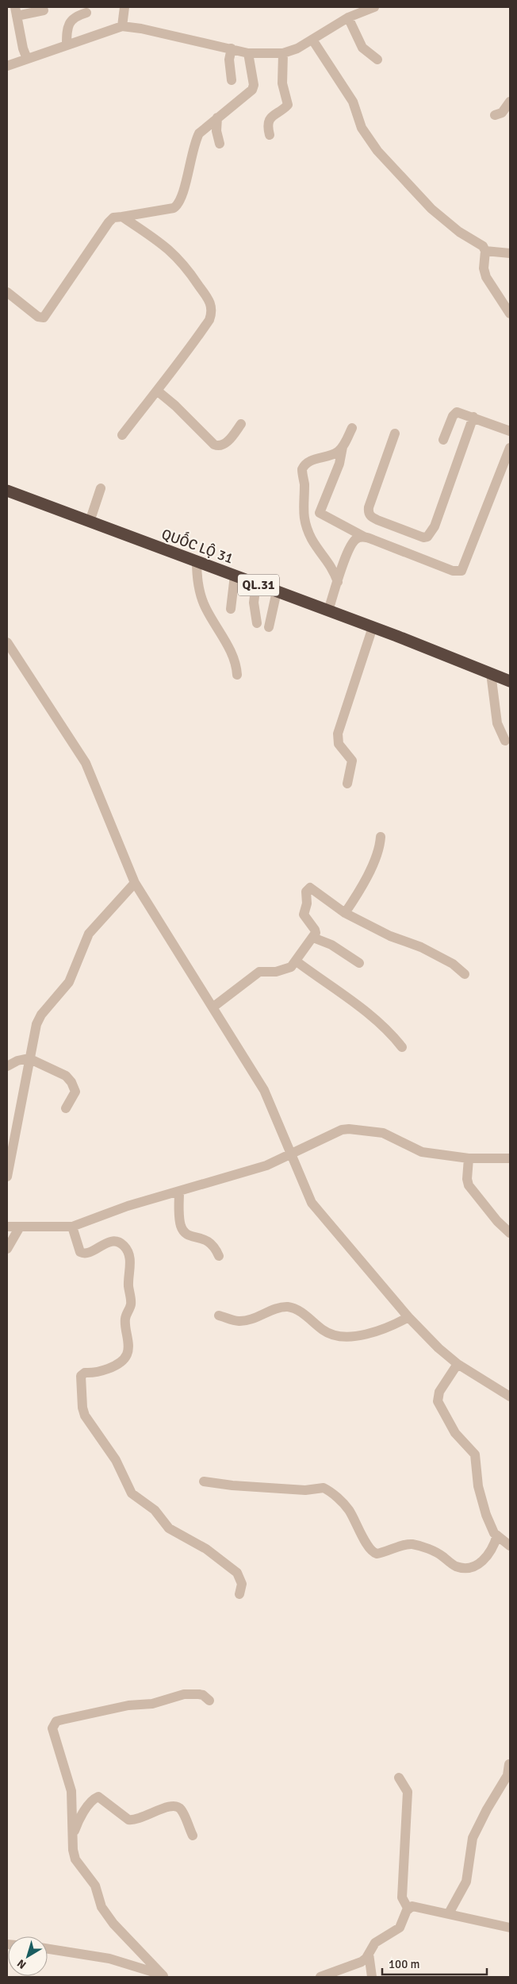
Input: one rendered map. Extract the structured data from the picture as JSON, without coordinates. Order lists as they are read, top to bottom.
{
  "streets": {
    "highway": ["QUỐC LỘ 31", "QL.31"]
  },
  "scale_bar": "100 m",
  "north": "bottom left"
}
